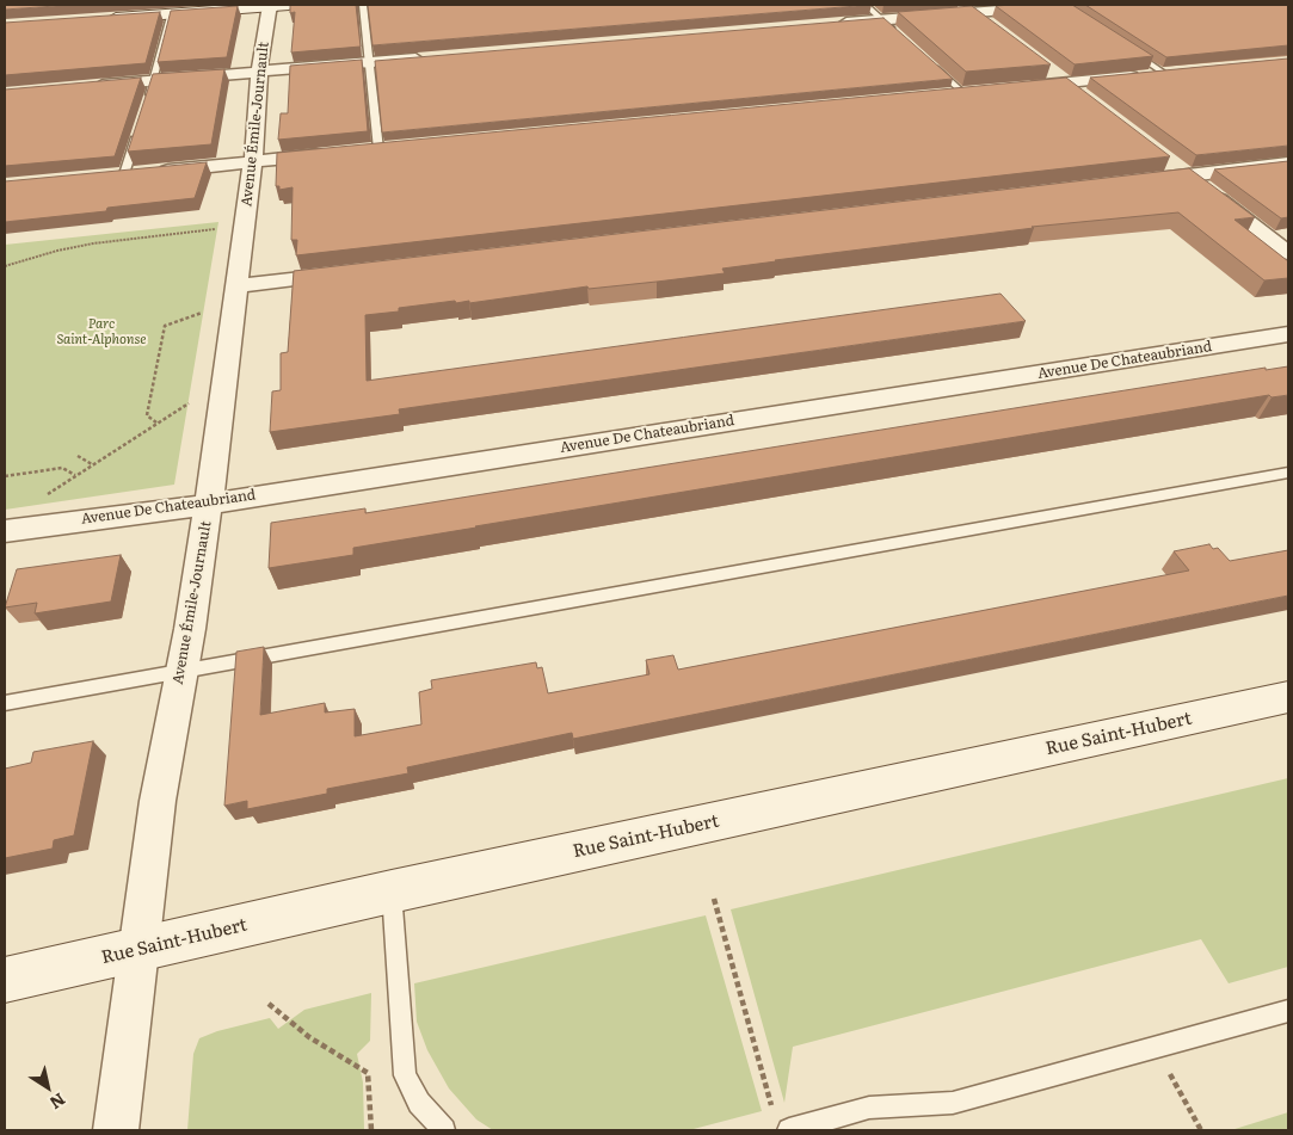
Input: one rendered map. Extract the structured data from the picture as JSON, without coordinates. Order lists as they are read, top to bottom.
{
  "streets": {
    "main road": ["Rue Saint-Hubert"],
    "street": ["Avenue Émile-Journault", "Avenue De Chateaubriand"]
  },
  "crossings": [
    ["Avenue Émile-Journault", "Avenue De Chateaubriand"],
    ["Avenue Émile-Journault", "Rue Saint-Hubert"]
  ],
  "parks": ["Parc Saint-Alphonse"],
  "north": "bottom right"
}
